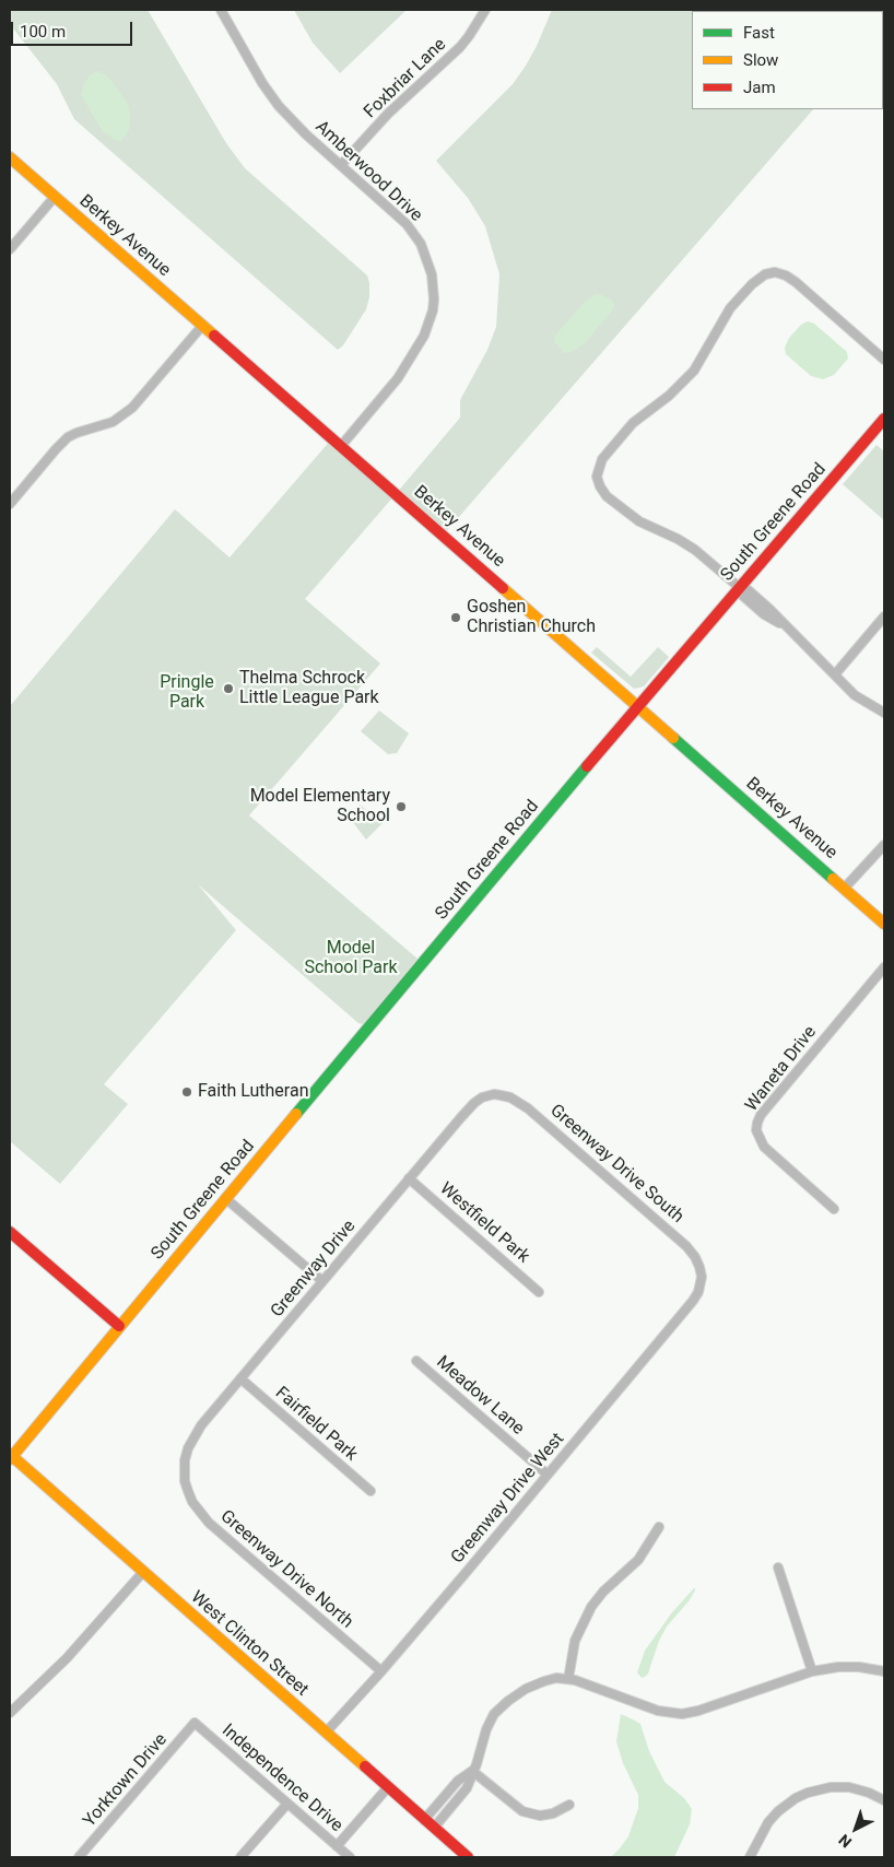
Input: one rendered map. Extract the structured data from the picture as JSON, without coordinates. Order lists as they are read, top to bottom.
{
  "streets": {
    "street": [
      "Foxbriar Lane",
      "Amberwood Drive",
      "Berkey Avenue",
      "South Greene Road",
      "Waneta Drive",
      "Greenway Drive South",
      "Westfield Park",
      "Greenway Drive",
      "Meadow Lane",
      "Fairfield Park",
      "Greenway Drive West",
      "Greenway Drive North",
      "West Clinton Street",
      "Independence Drive",
      "Yorktown Drive"
    ]
  },
  "crossings": [
    ["Foxbriar Lane", "Amberwood Drive"],
    ["Amberwood Drive", "Berkey Avenue"],
    ["Berkey Avenue", "South Greene Road"],
    ["South Greene Road", "West Clinton Street"],
    ["Greenway Drive South", "Greenway Drive"],
    ["Greenway Drive South", "Greenway Drive West"],
    ["Westfield Park", "Greenway Drive"],
    ["Greenway Drive", "Fairfield Park"],
    ["Greenway Drive", "Greenway Drive North"],
    ["Meadow Lane", "Greenway Drive West"],
    ["Greenway Drive West", "Greenway Drive North"],
    ["Greenway Drive West", "West Clinton Street"],
    ["Independence Drive", "Yorktown Drive"]
  ],
  "parks": ["Pringle Park", "Model School Park"],
  "places": [
    "Goshen Christian Church",
    "Thelma Schrock Little League Park",
    "Model Elementary School",
    "Faith Lutheran"
  ],
  "legend": ["Fast", "Slow", "Jam"],
  "scale_bar": "100 m",
  "north": "bottom left"
}
